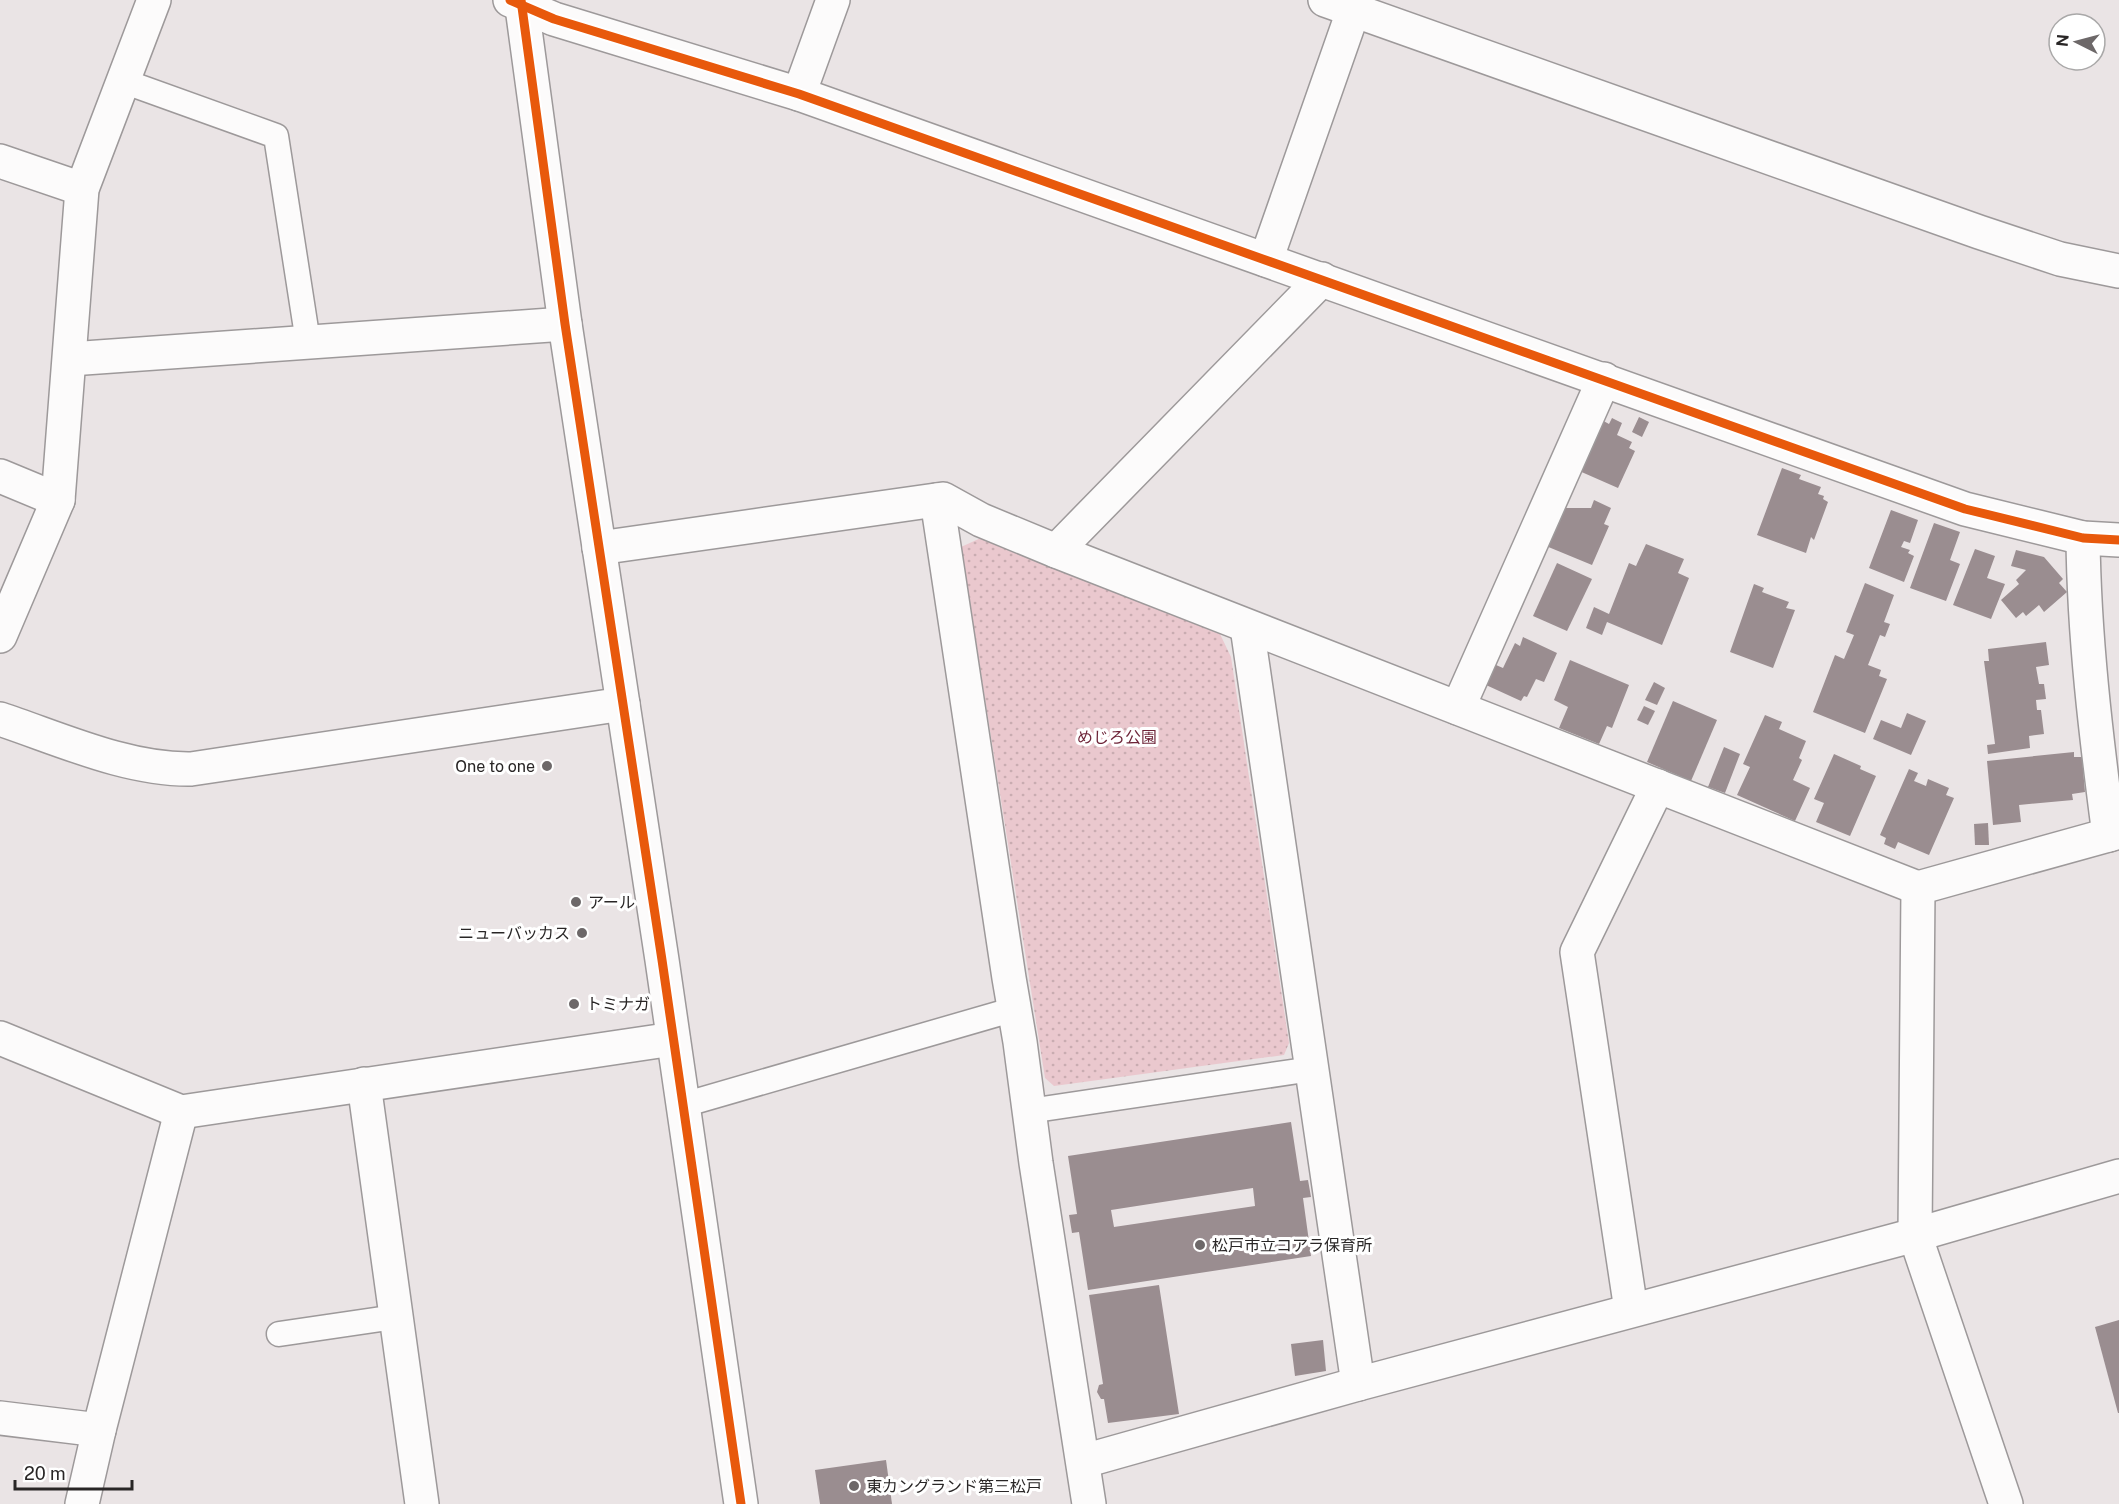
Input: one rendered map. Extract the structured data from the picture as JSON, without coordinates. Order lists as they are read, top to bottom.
{
  "parks": ["めじろ公園"],
  "places": [
    "One to one",
    "アール",
    "ニューバッカス",
    "トミナガ",
    "松戸市立コアラ保育所",
    "東カングランド第三松戸"
  ],
  "scale_bar": "20 m",
  "north": "left"
}
